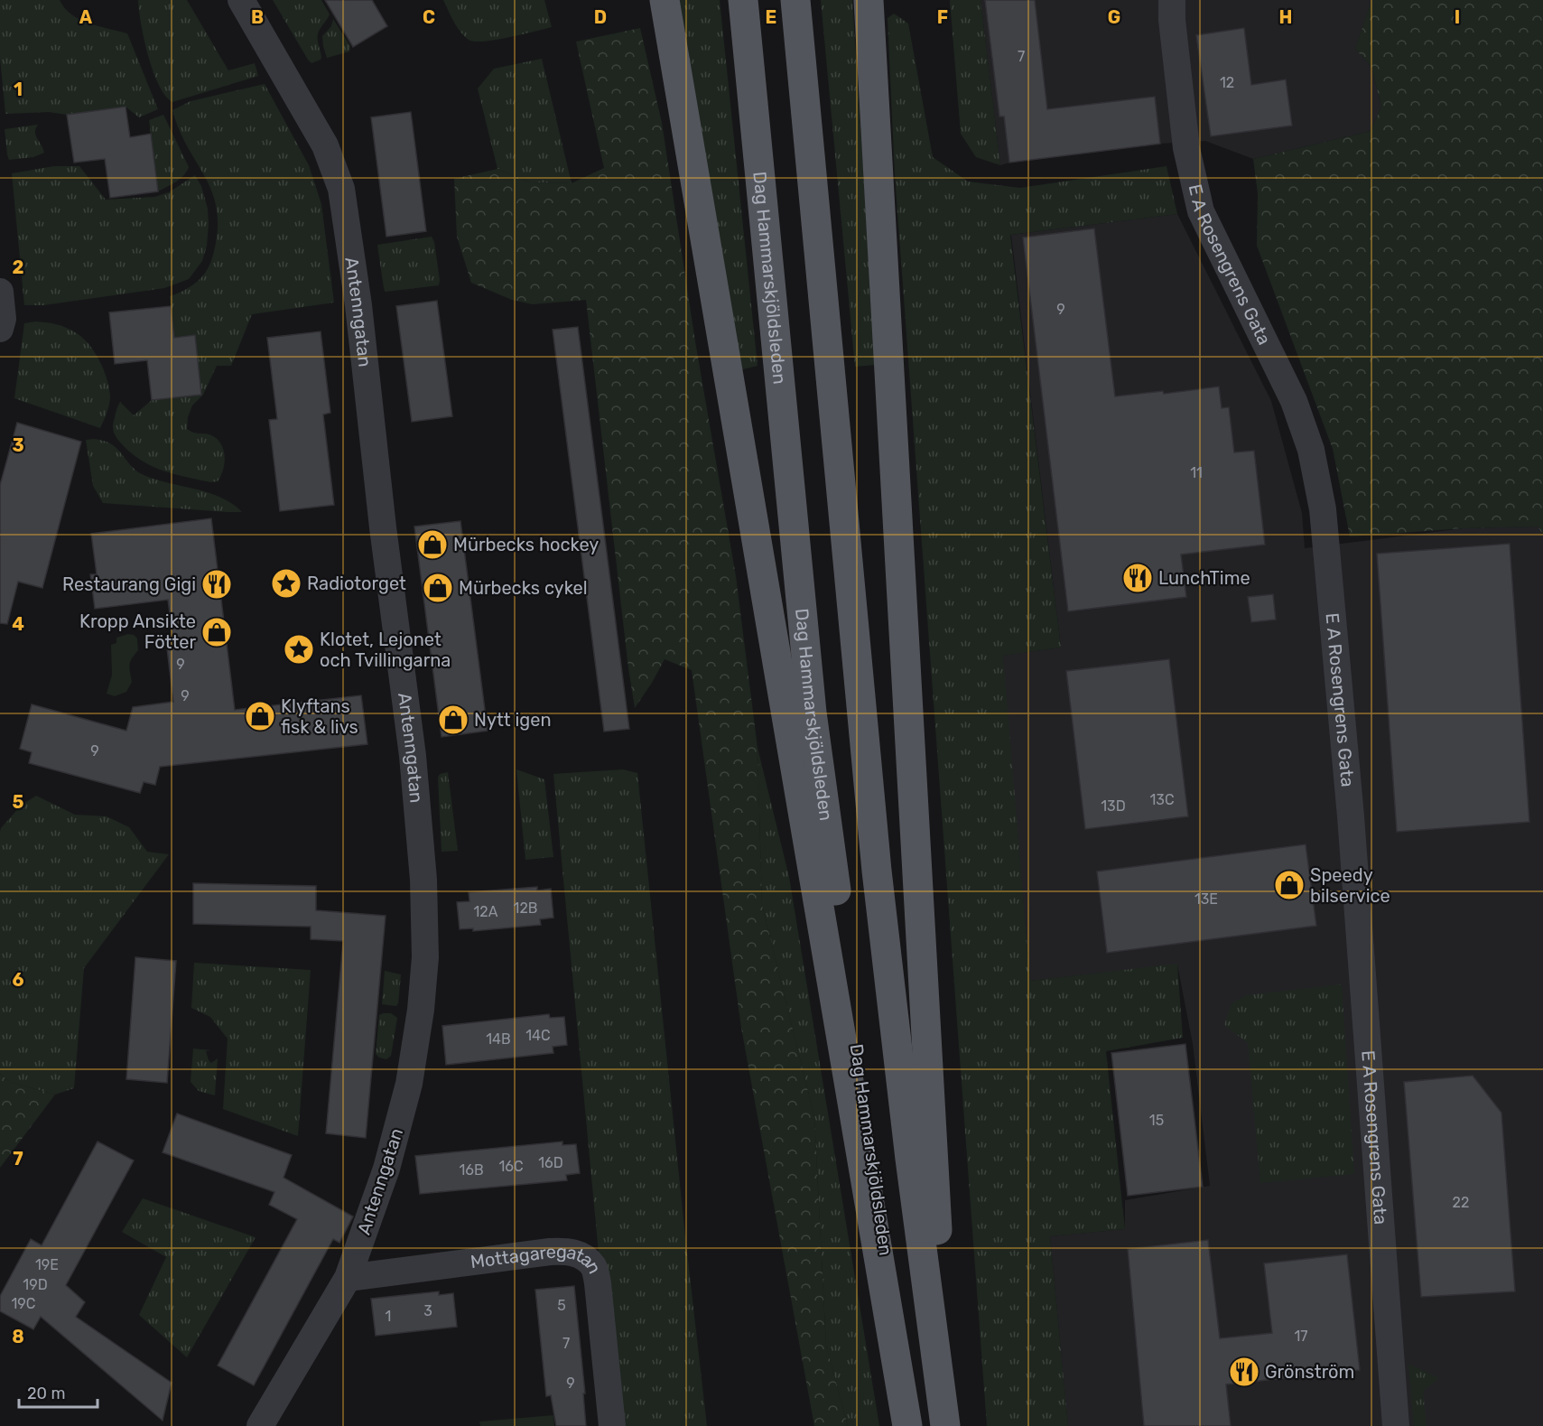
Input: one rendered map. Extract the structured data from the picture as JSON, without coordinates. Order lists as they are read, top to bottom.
{
  "streets": {
    "main road": ["Dag Hammarskjöldsleden"],
    "street": ["E A Rosengrens Gata", "Antenngatan", "Mottagaregatan"]
  },
  "crossings": [
    ["Antenngatan", "Mottagaregatan"]
  ],
  "places": {
    "shop": [
      "Mürbecks hockey",
      "Mürbecks cykel",
      "Kropp Ansikte Fötter",
      "Klyftans fisk & livs",
      "Nytt igen",
      "Speedy bilservice"
    ],
    "restaurant": ["LunchTime", "Restaurang Gigi", "Grönström"],
    "place": ["Radiotorget", "Klotet, Lejonet och Tvillingarna"]
  },
  "house_numbers": [
    "7",
    "12",
    "9",
    "11",
    "9",
    "9",
    "9",
    "13C",
    "13D",
    "13E",
    "12B",
    "12A",
    "14C",
    "14B",
    "15",
    "16D",
    "16C",
    "16B",
    "22",
    "19E",
    "19D",
    "19C",
    "5",
    "3",
    "1",
    "17",
    "7",
    "9"
  ],
  "scale_bar": "20 m",
  "grid": {
    "columns": [
      "A",
      "B",
      "C",
      "D",
      "E",
      "F",
      "G",
      "H",
      "I"
    ],
    "rows": [
      "1",
      "2",
      "3",
      "4",
      "5",
      "6",
      "7",
      "8"
    ]
  }
}
